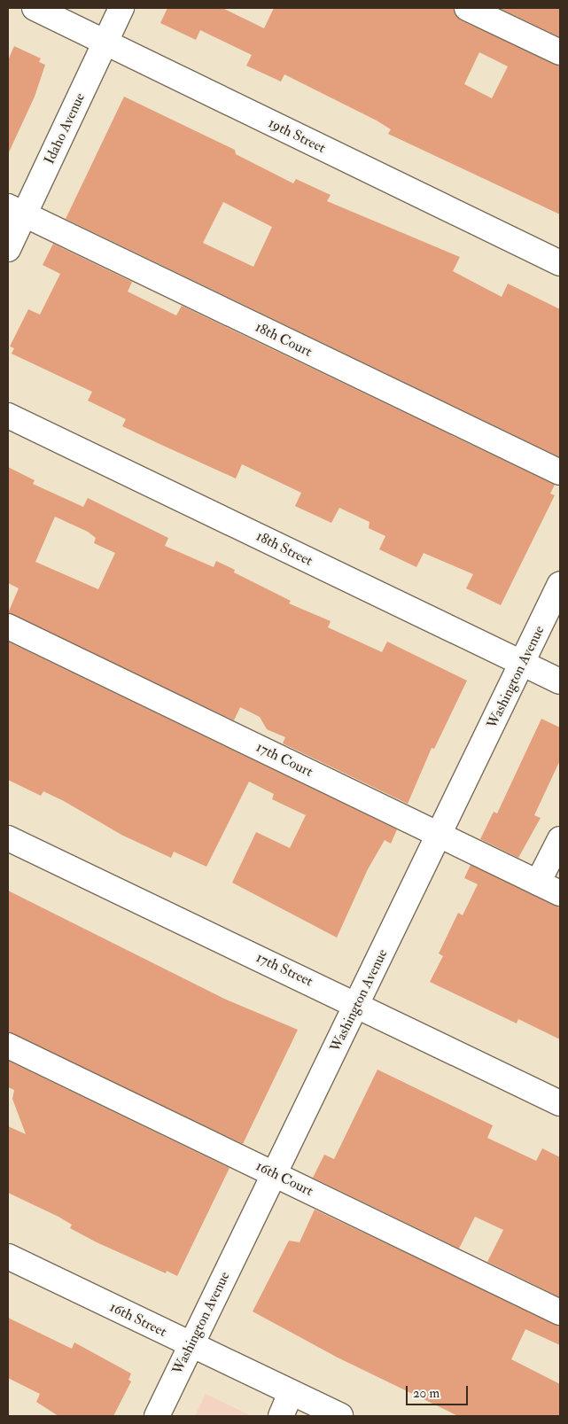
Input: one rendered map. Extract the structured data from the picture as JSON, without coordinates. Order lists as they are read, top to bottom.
{
  "streets": {
    "street": [
      "Idaho Avenue",
      "19th Street",
      "18th Court",
      "18th Street",
      "Washington Avenue",
      "17th Court",
      "17th Street",
      "16th Court",
      "16th Street"
    ]
  },
  "crossings": [
    ["Idaho Avenue", "19th Street"],
    ["Idaho Avenue", "18th Court"],
    ["18th Street", "Washington Avenue"],
    ["Washington Avenue", "17th Court"],
    ["Washington Avenue", "17th Street"],
    ["Washington Avenue", "16th Court"],
    ["Washington Avenue", "16th Street"]
  ],
  "scale_bar": "20 m"
}
